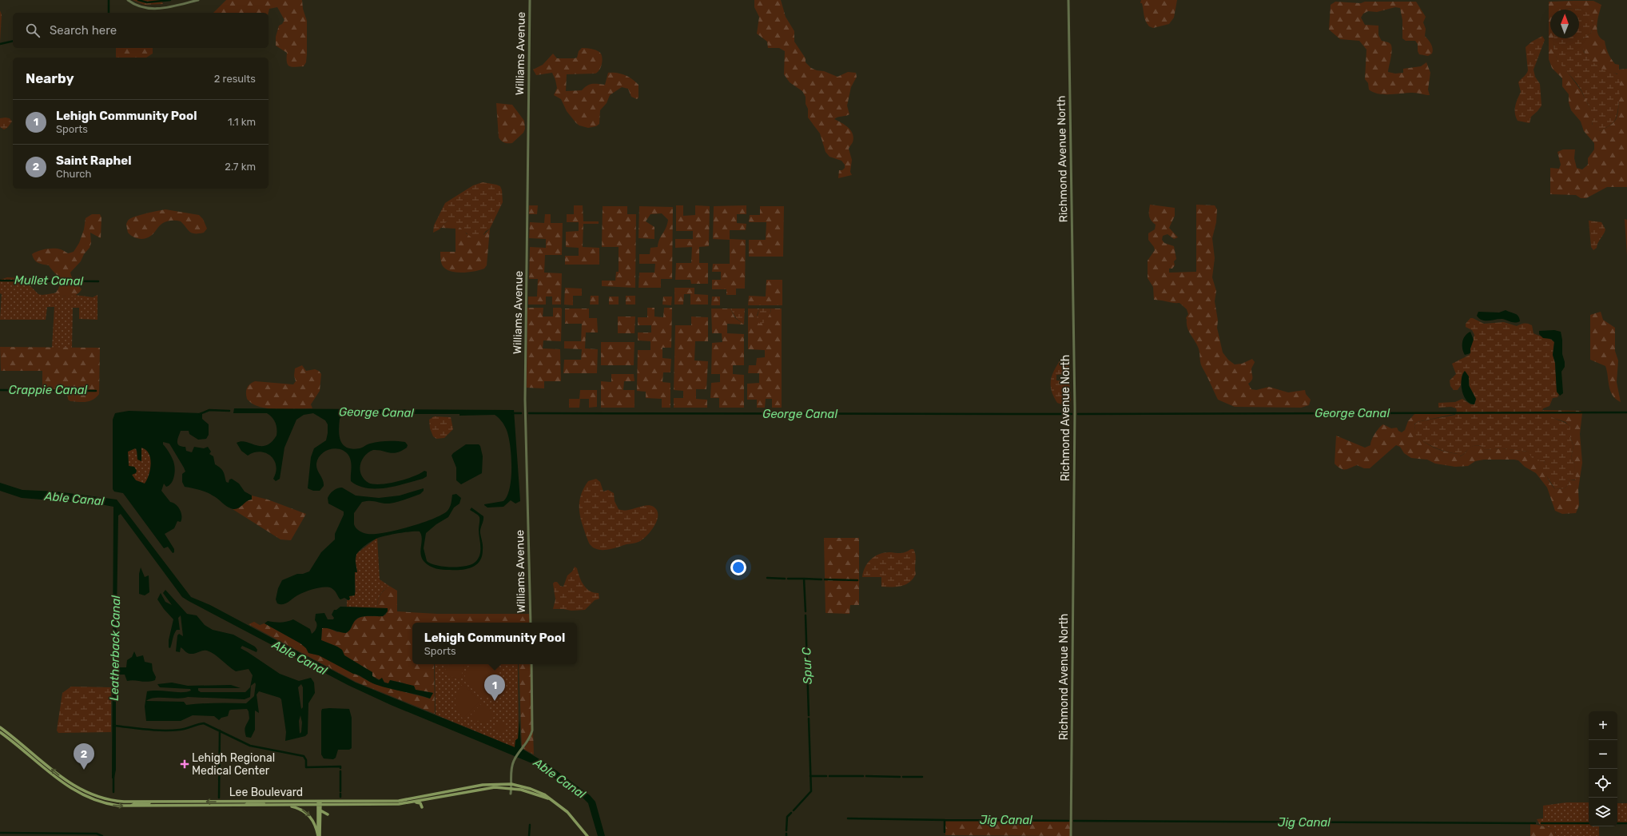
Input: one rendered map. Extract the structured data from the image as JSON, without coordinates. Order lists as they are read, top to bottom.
{
  "streets": {
    "main road": ["Lee Boulevard"],
    "street": ["Williams Avenue", "Richmond Avenue North"]
  },
  "water": [
    "Mullet Canal",
    "Crappie Canal",
    "George Canal",
    "Able Canal",
    "Leatherback Canal",
    "Spur C",
    "Jig Canal"
  ],
  "places": {
    "health": ["Lehigh Regional Medical Center"]
  },
  "north": "top",
  "page": {
    "search": "Search here",
    "heading": ["Nearby", "2 results"],
    "list": [
      {
        "mark": "1",
        "name": "Lehigh Community Pool",
        "note": "Sports",
        "value": "1.1 km"
      },
      {
        "mark": "2",
        "name": "Saint Raphel",
        "note": "Church",
        "value": "2.7 km"
      }
    ],
    "popup": ["Lehigh Community Pool", "Sports"],
    "pins": ["1", "2"],
    "map_buttons": ["+", "−"]
  }
}
